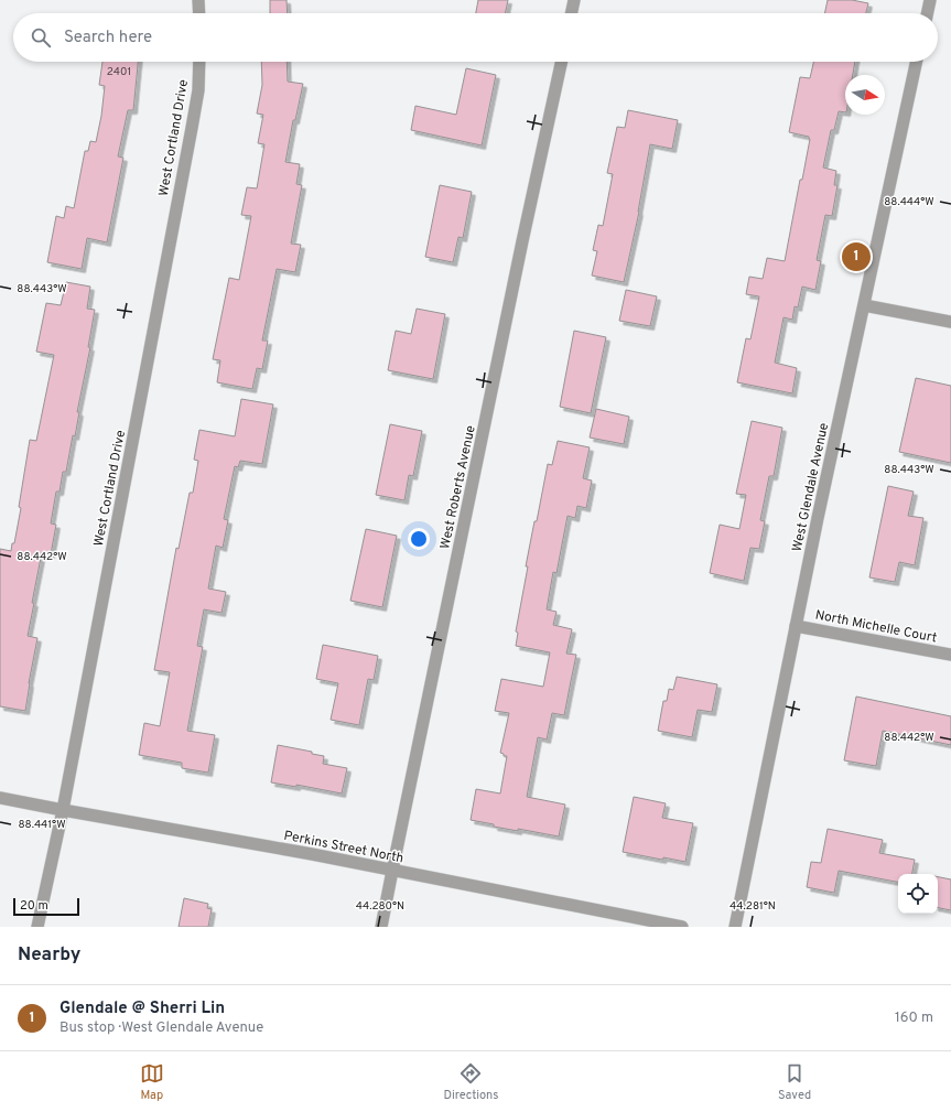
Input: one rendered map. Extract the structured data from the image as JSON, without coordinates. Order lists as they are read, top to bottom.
{
  "streets": {
    "street": [
      "West Cortland Drive",
      "West Roberts Avenue",
      "West Glendale Avenue",
      "North Michelle Court",
      "Perkins Street North"
    ]
  },
  "crossings": [
    ["West Cortland Drive", "Perkins Street North"],
    ["West Roberts Avenue", "Perkins Street North"],
    ["West Glendale Avenue", "North Michelle Court"]
  ],
  "house_numbers": ["2401"],
  "scale_bar": "20 m",
  "north": "right",
  "page": {
    "search": "Search here",
    "pins": "1",
    "scale": "20 m",
    "heading": "Nearby",
    "list": [
      {
        "mark": "1",
        "name": "Glendale @ Sherri Lin",
        "note": "Bus stop · West Glendale Avenue",
        "value": "160 m"
      }
    ],
    "nav": ["Map", "Directions", "Saved"]
  },
  "coordinates": [
    "88.444°W",
    "88.443°W",
    "88.442°W",
    "88.441°W",
    "44.280°N",
    "44.281°N"
  ]
}
